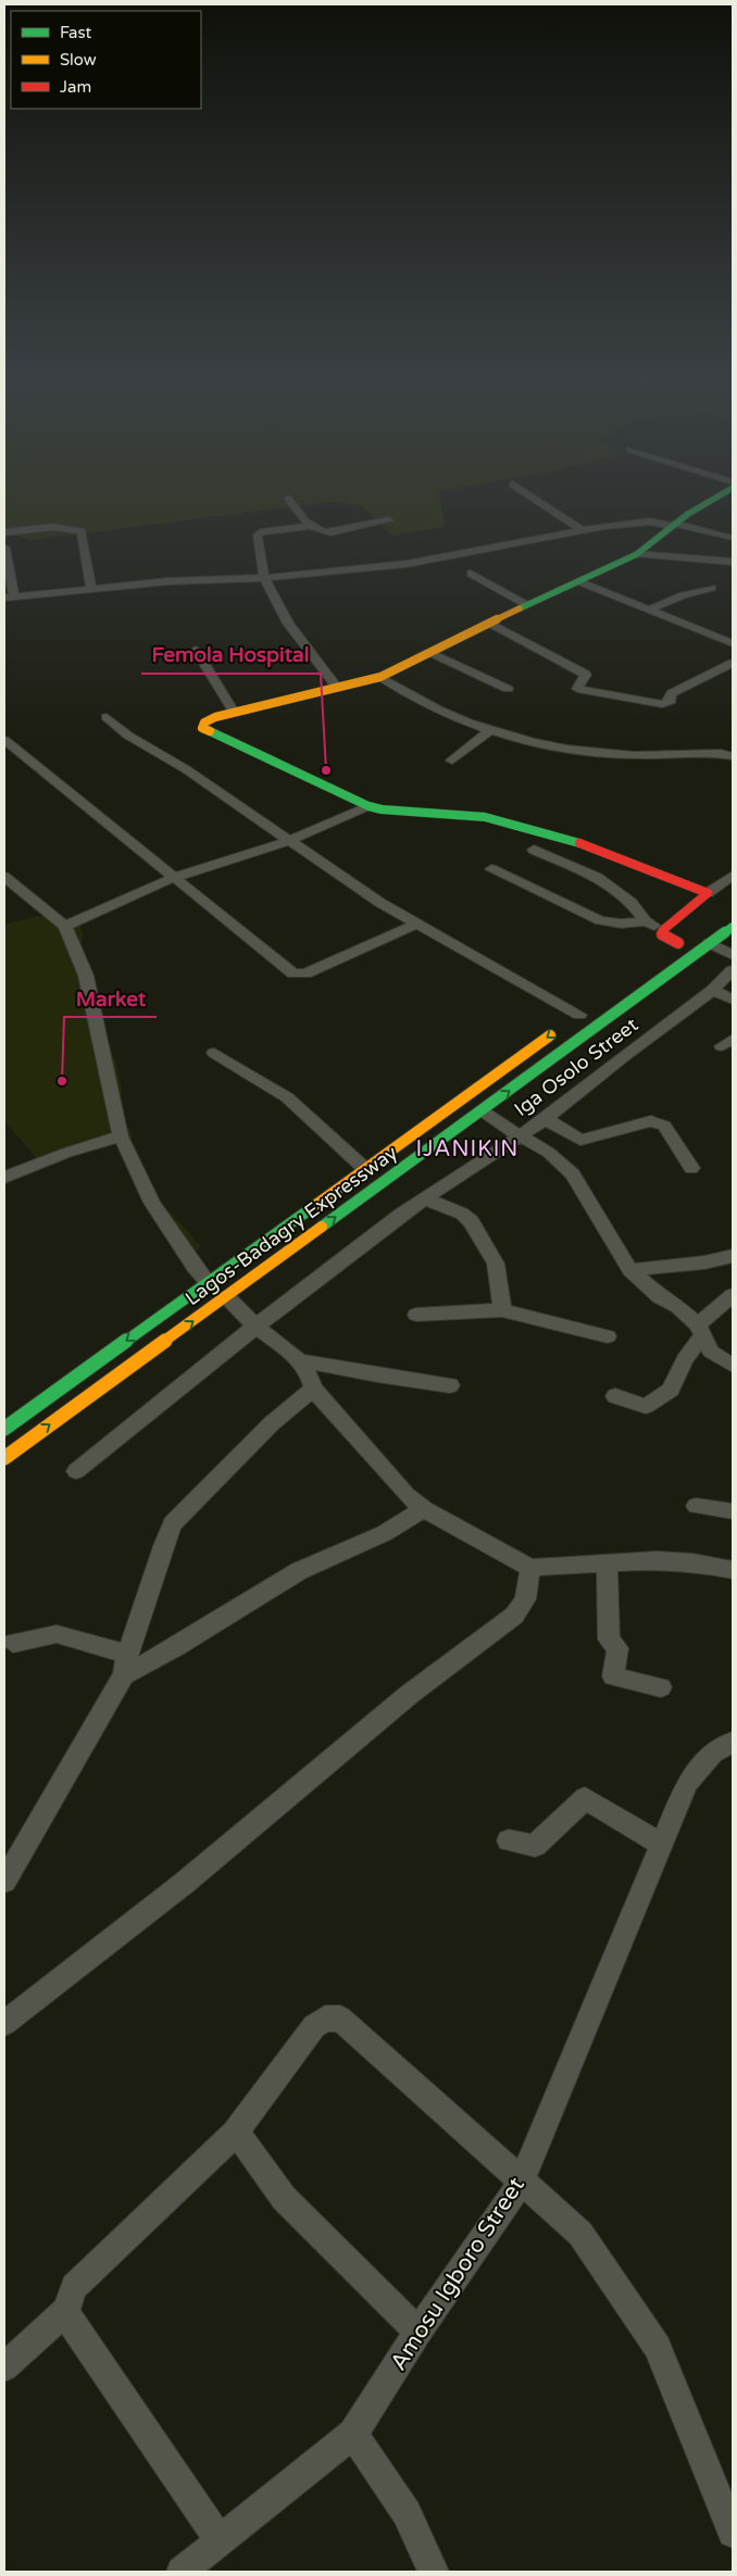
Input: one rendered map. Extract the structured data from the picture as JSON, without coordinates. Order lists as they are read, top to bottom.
{
  "streets": {
    "main road": ["Lagos-Badagry Expressway"],
    "street": ["Iga Osolo Street", "Amosu Igboro Street"]
  },
  "districts": ["IJANIKIN"],
  "places": ["Femola Hospital", "Market"],
  "legend": ["Fast", "Slow", "Jam"]
}
